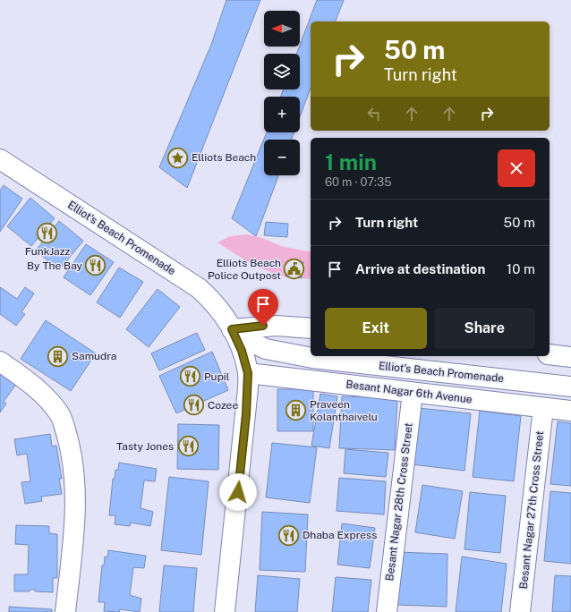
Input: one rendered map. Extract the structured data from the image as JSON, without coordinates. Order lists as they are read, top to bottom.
{
  "streets": {
    "street": [
      "Elliot's Beach Promenade",
      "Besant Nagar 6th Avenue",
      "Besant Nagar 28th Cross Street",
      "Besant Nagar 27th Cross Street"
    ]
  },
  "crossings": [
    ["Besant Nagar 6th Avenue", "Besant Nagar 28th Cross Street"],
    ["Besant Nagar 6th Avenue", "Besant Nagar 27th Cross Street"]
  ],
  "places": {
    "place": ["Elliots Beach"],
    "restaurant": [
      "FunkJazz",
      "By The Bay",
      "Pupil",
      "Cozee",
      "Tasty Jones",
      "Dhaba Express"
    ],
    "public building": ["Elliots Beach Police Outpost"],
    "building": ["Samudra", "Praveen Kolanthaivelu"]
  },
  "north": "left",
  "page": {
    "map_buttons": ["+", "−"],
    "turn": ["50 m", "Turn right"],
    "heading": ["1 min", "60 m · 07:35"],
    "list": [
      {
        "name": "Turn right",
        "value": "50 m"
      },
      {
        "name": "Arrive at destination",
        "value": "10 m"
      }
    ],
    "buttons": ["Exit", "Share"]
  }
}
